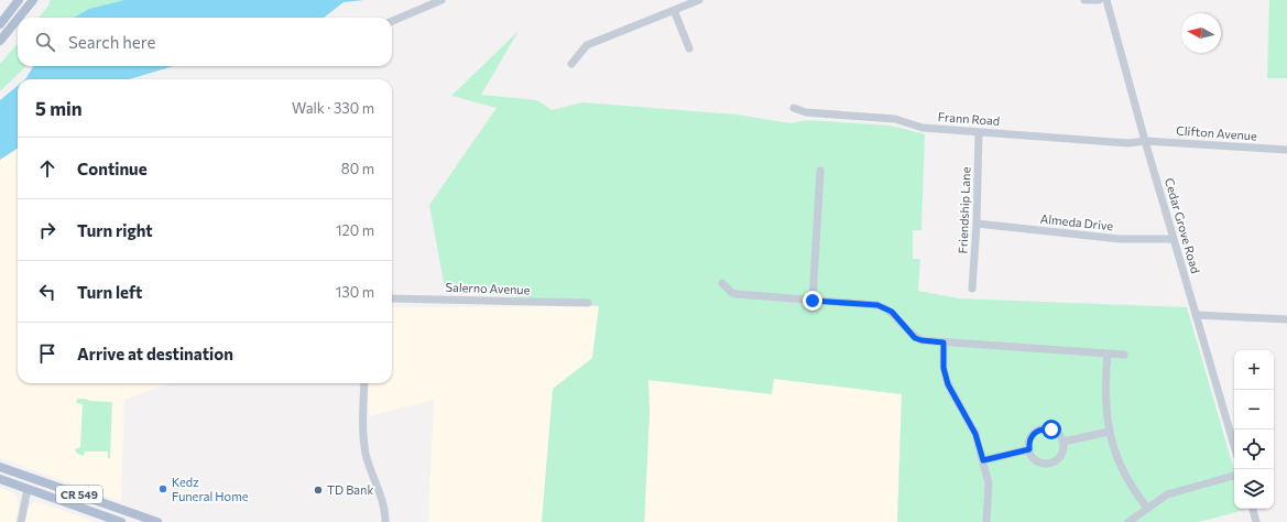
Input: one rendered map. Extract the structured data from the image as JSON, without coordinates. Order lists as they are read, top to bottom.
{
  "streets": {
    "main road": ["CR 549"],
    "street": [
      "Frann Road",
      "Clifton Avenue",
      "Friendship Lane",
      "Almeda Drive",
      "Cedar Grove Road",
      "Salerno Avenue"
    ]
  },
  "crossings": [
    ["Frann Road", "Clifton Avenue"],
    ["Frann Road", "Friendship Lane"],
    ["Frann Road", "Cedar Grove Road"],
    ["Clifton Avenue", "Cedar Grove Road"],
    ["Friendship Lane", "Almeda Drive"],
    ["Almeda Drive", "Cedar Grove Road"]
  ],
  "places": ["Kedz Funeral Home", "TD Bank"],
  "north": "left",
  "page": {
    "search": "Search here",
    "heading": ["5 min", "Walk · 330 m"],
    "list": [
      ["Continue", "80 m"],
      ["Turn right", "120 m"],
      ["Turn left", "130 m"],
      "Arrive at destination"
    ],
    "map_buttons": ["+", "−"]
  }
}
